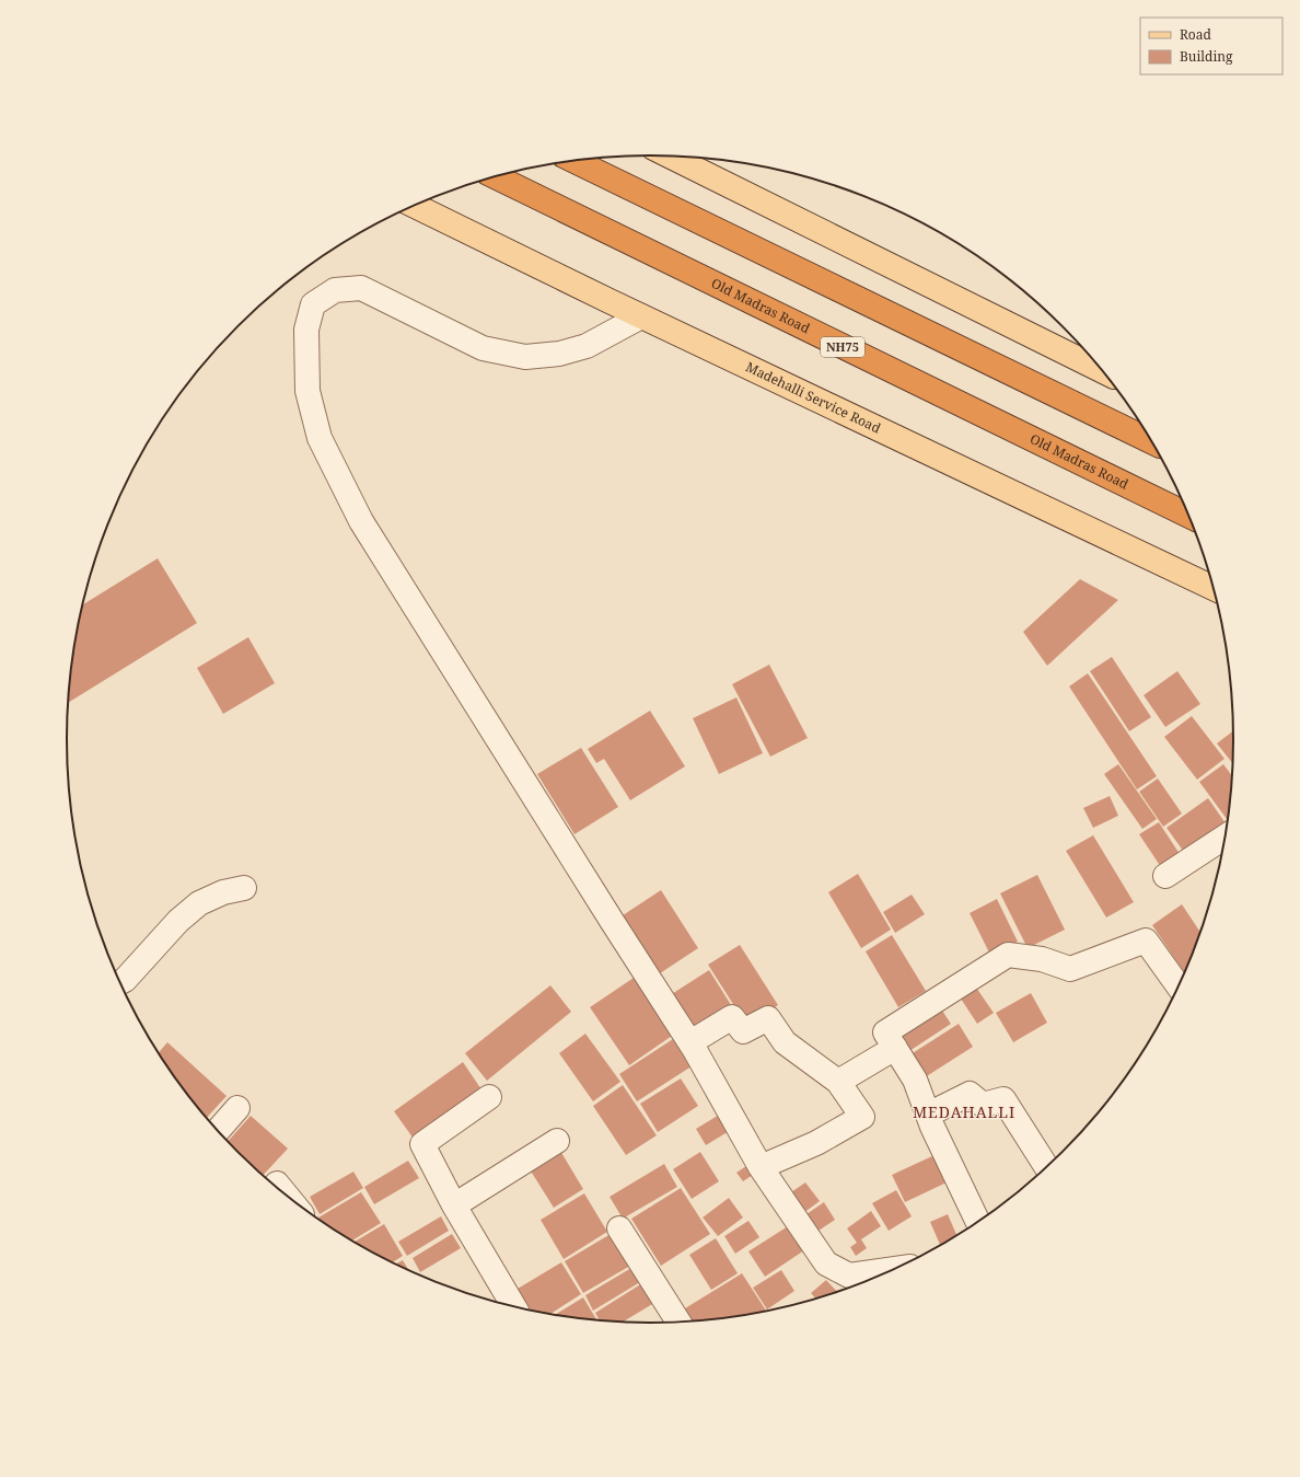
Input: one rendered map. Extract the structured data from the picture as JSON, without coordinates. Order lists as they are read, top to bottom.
{
  "streets": {
    "highway": ["Old Madras Road", "NH75"],
    "main road": ["Madehalli Service Road"]
  },
  "districts": ["MEDAHALLI"],
  "legend": ["Road", "Building"]
}
